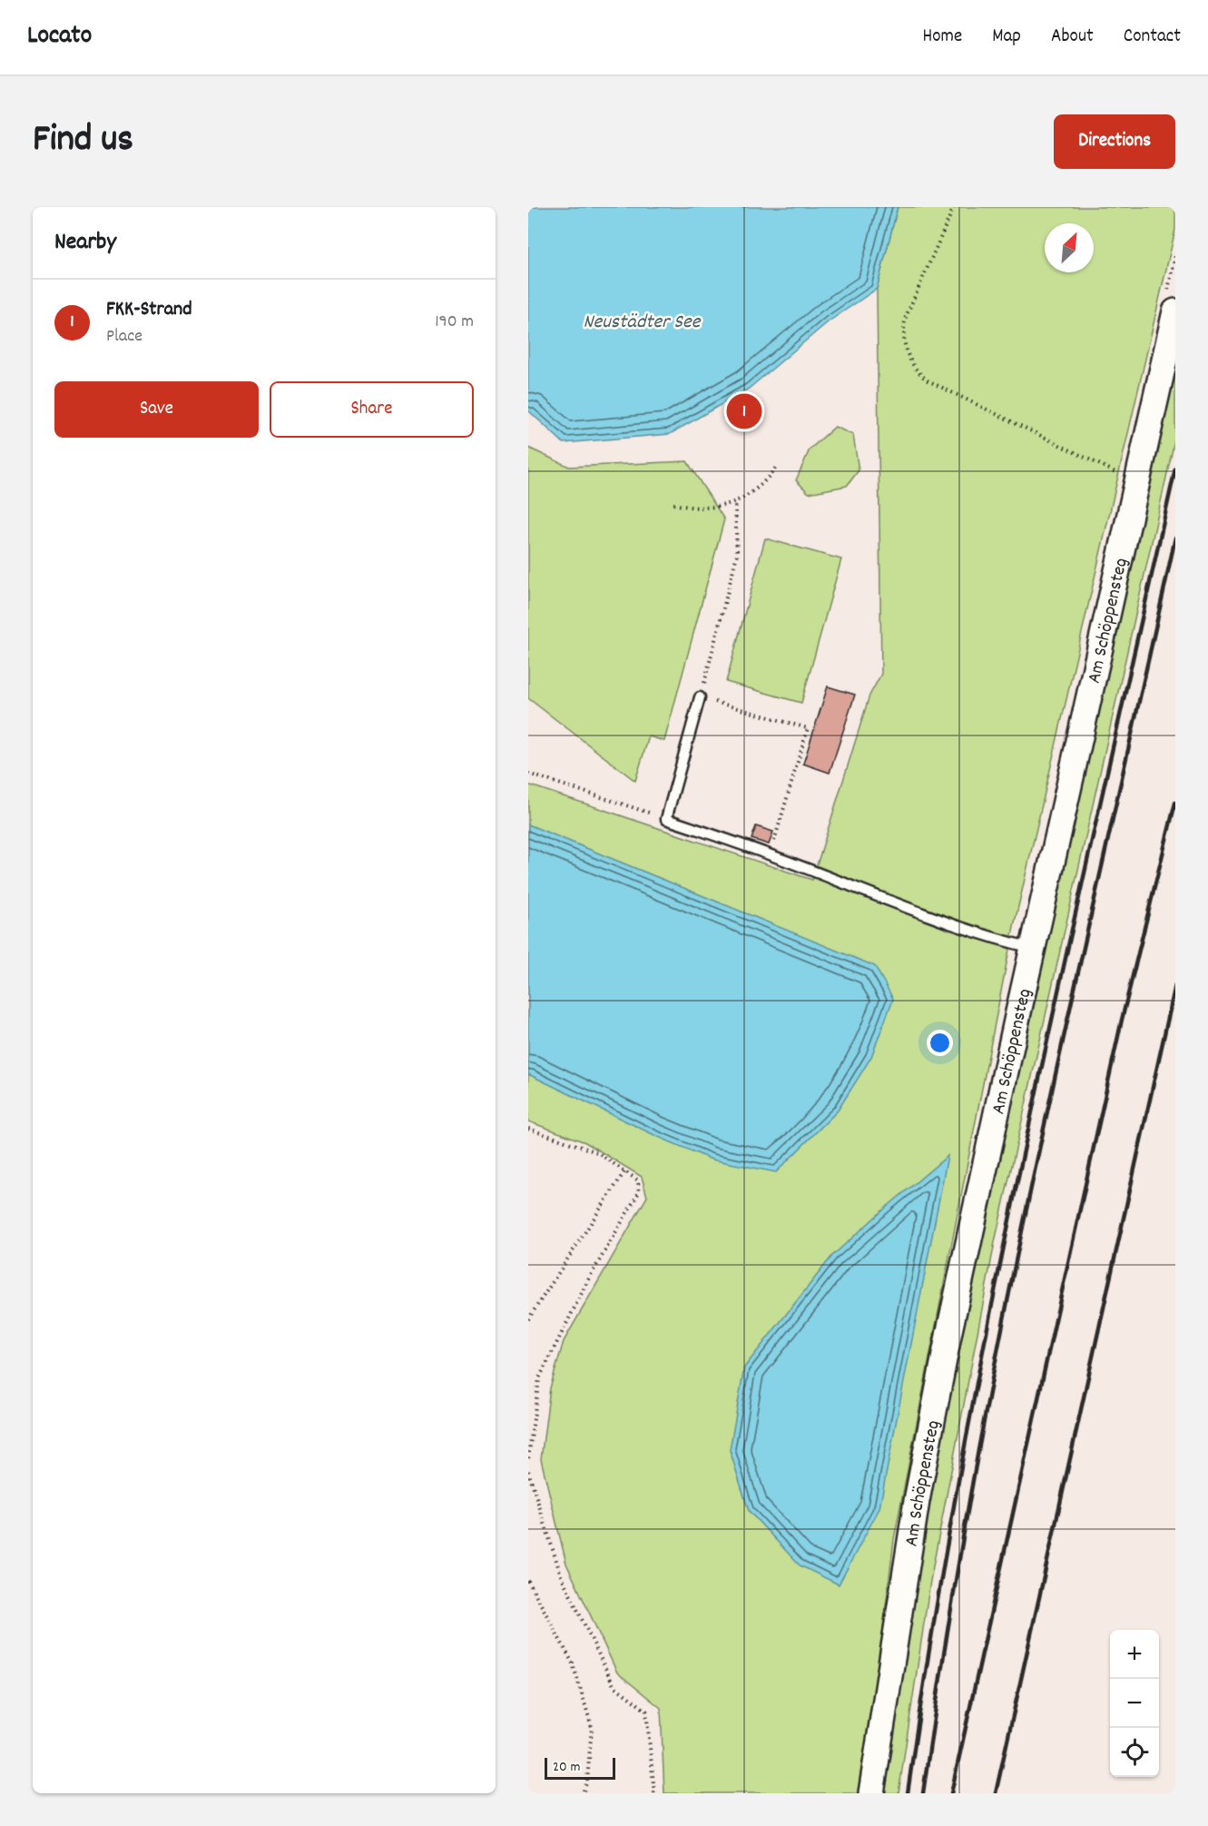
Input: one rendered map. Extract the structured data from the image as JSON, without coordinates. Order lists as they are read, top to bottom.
{
  "streets": {
    "street": ["Am Schöppensteg"]
  },
  "water": ["Neustädter See"],
  "scale_bar": "20 m",
  "north": "top right",
  "page": {
    "header": "Locato",
    "nav": [
      "Home",
      "Map",
      "About",
      "Contact"
    ],
    "title": "Find us",
    "buttons": [
      "Directions",
      ["Save", "Share"]
    ],
    "heading": "Nearby",
    "list": [
      {
        "mark": "1",
        "name": "FKK-Strand",
        "note": "Place",
        "value": "190 m"
      }
    ],
    "pins": "1",
    "map_buttons": ["+", "−"],
    "scale": "20 m"
  }
}
